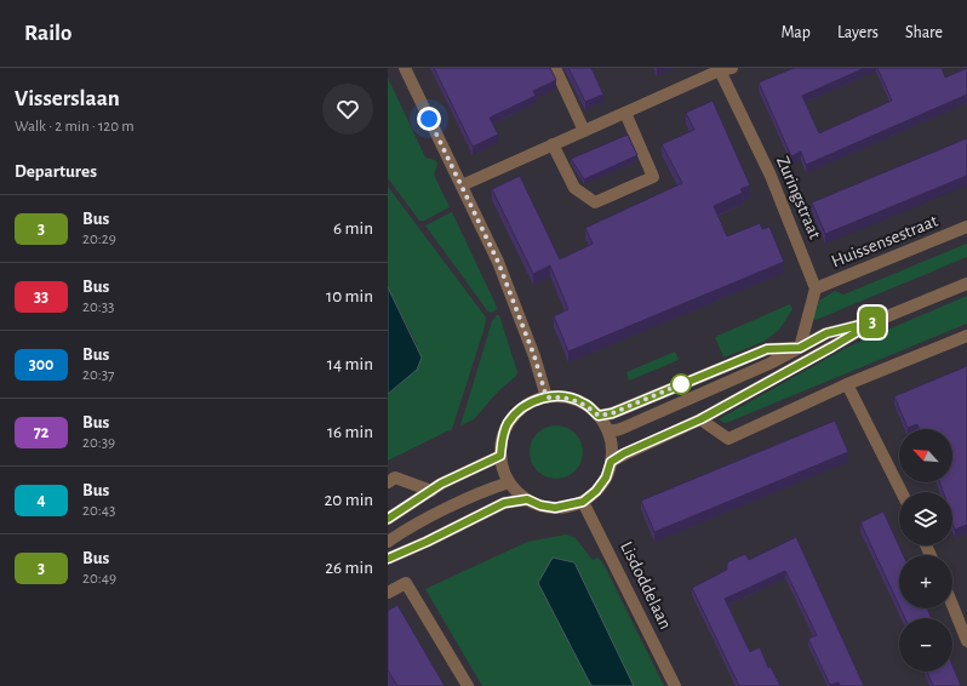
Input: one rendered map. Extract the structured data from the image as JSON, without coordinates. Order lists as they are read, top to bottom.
{
  "streets": {
    "street": ["Zuringstraat", "Huissensestraat", "Lisdoddelaan"]
  },
  "crossings": [
    ["Zuringstraat", "Huissensestraat"]
  ],
  "lines": ["bus line 3"],
  "north": "top left",
  "page": {
    "header": "Railo",
    "nav": ["Map", "Layers", "Share"],
    "heading": [
      ["Visserslaan", "Walk · 2 min · 120 m"],
      "Departures"
    ],
    "on_map": "3",
    "list": [
      {
        "mark": "3",
        "name": "Bus",
        "note": "20:29",
        "value": "6 min"
      },
      {
        "mark": "33",
        "name": "Bus",
        "note": "20:33",
        "value": "10 min"
      },
      {
        "mark": "300",
        "name": "Bus",
        "note": "20:37",
        "value": "14 min"
      },
      {
        "mark": "72",
        "name": "Bus",
        "note": "20:39",
        "value": "16 min"
      },
      {
        "mark": "4",
        "name": "Bus",
        "note": "20:43",
        "value": "20 min"
      },
      {
        "mark": "3",
        "name": "Bus",
        "note": "20:49",
        "value": "26 min"
      }
    ],
    "map_buttons": ["+", "−"]
  }
}
